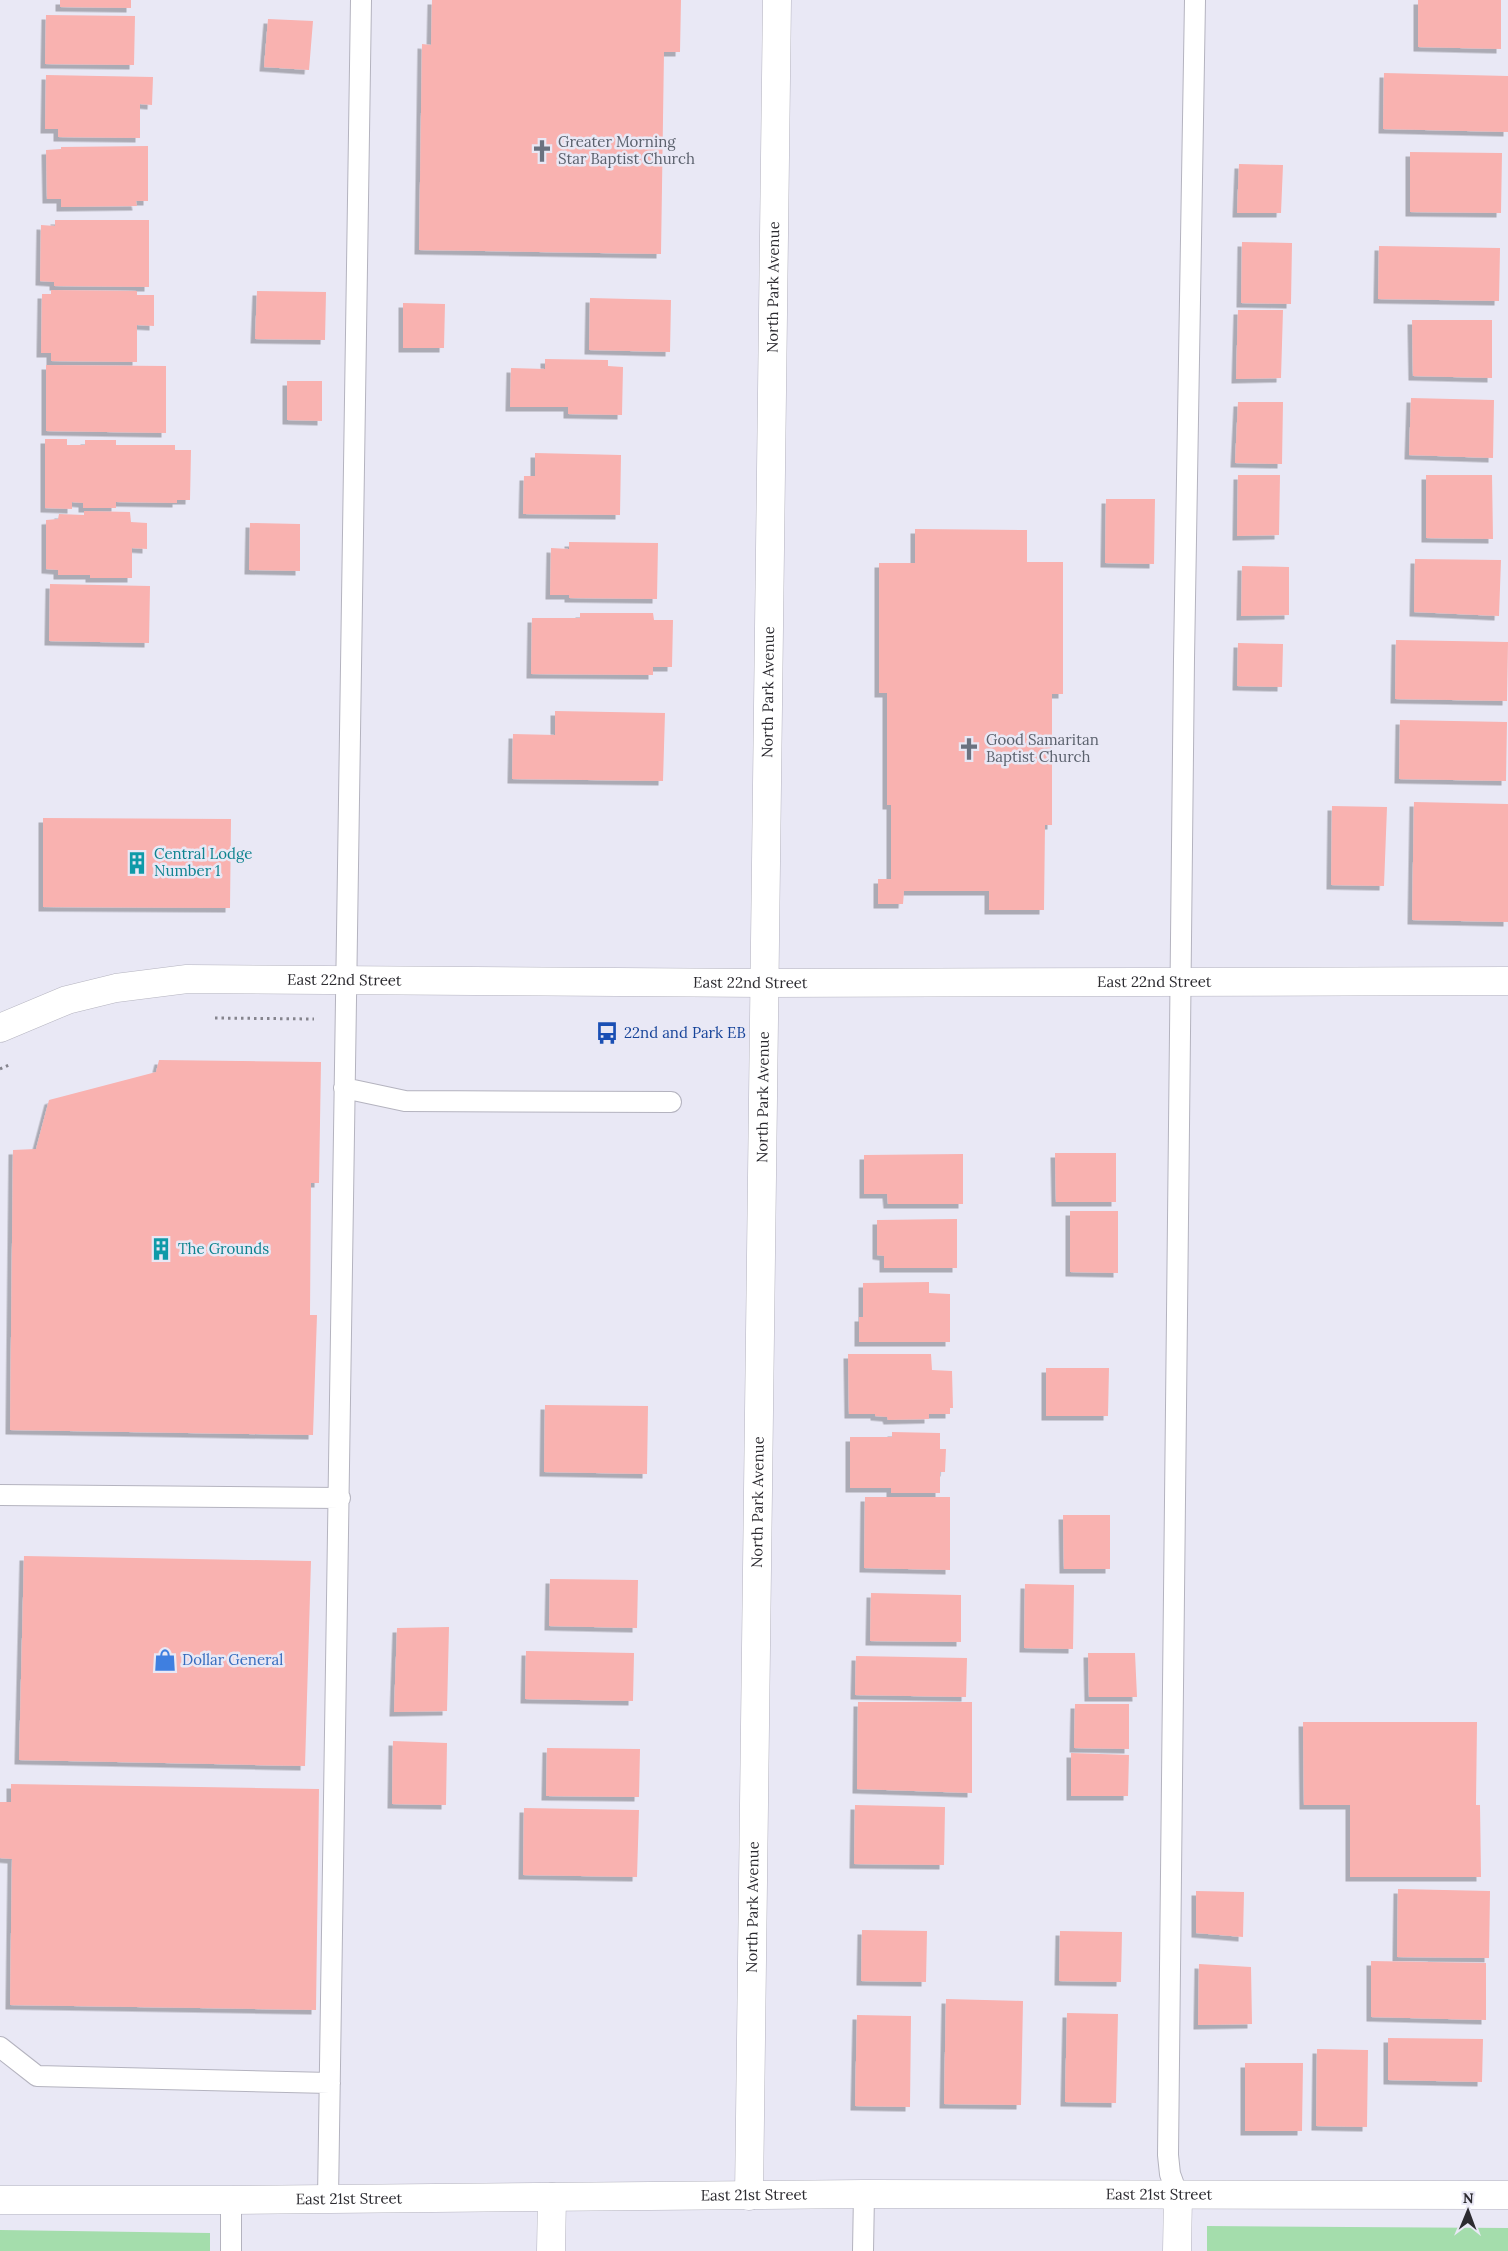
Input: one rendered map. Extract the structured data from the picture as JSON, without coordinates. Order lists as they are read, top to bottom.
{
  "streets": {
    "street": ["North Park Avenue", "East 22nd Street", "East 21st Street"]
  },
  "crossings": [
    ["North Park Avenue", "East 22nd Street"],
    ["North Park Avenue", "East 21st Street"]
  ],
  "places": {
    "church": ["Greater Morning Star Baptist Church", "Good Samaritan Baptist Church"],
    "building": ["Central Lodge Number 1", "The Grounds"],
    "bus stop": ["22nd and Park EB"],
    "shop": ["Dollar General"]
  },
  "north": "top"
}
